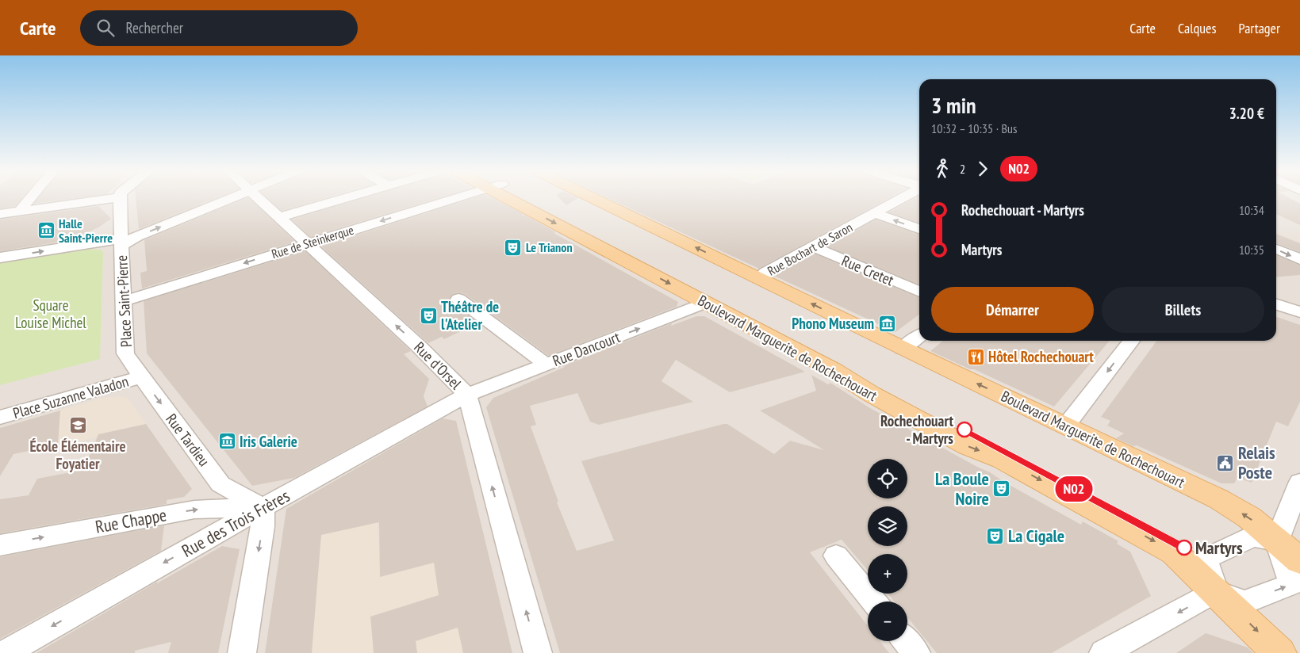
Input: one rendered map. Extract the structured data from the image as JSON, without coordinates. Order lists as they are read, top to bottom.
{
  "streets": {
    "main road": ["Boulevard Marguerite de Rochechouart"],
    "street": [
      "Rue de Steinkerque",
      "Rue Bochart de Saron",
      "Rue Cretet",
      "Place Saint-Pierre",
      "Rue Dancourt",
      "Rue d'Orsel",
      "Place Suzanne Valadon",
      "Rue Tardieu",
      "Rue Chappe",
      "Rue des Trois Frères"
    ]
  },
  "crossings": [
    ["Rue de Steinkerque", "Place Saint-Pierre"],
    ["Rue de Steinkerque", "Rue d'Orsel"],
    ["Rue Bochart de Saron", "Rue Cretet"],
    ["Rue Bochart de Saron", "Boulevard Marguerite de Rochechouart"],
    ["Place Saint-Pierre", "Rue Tardieu"],
    ["Boulevard Marguerite de Rochechouart", "Rue Dancourt"],
    ["Rue Dancourt", "Rue d'Orsel"],
    ["Rue Dancourt", "Rue des Trois Frères"],
    ["Rue d'Orsel", "Rue des Trois Frères"],
    ["Place Suzanne Valadon", "Rue Tardieu"],
    ["Rue Tardieu", "Rue Chappe"],
    ["Rue Tardieu", "Rue des Trois Frères"],
    ["Rue Chappe", "Rue des Trois Frères"]
  ],
  "one_way": [
    "Rue Dancourt",
    "Rue d'Orsel",
    "Rue Tardieu",
    "Rue Chappe",
    "Rue des Trois Frères"
  ],
  "parks": ["Square Louise Michel"],
  "places": {
    "museum": ["Halle Saint-Pierre", "Phono Museum", "Iris Galerie"],
    "theatre": [
      "Le Trianon",
      "Théâtre de l'Atelier",
      "La Boule Noire",
      "La Cigale"
    ],
    "restaurant": ["Hôtel Rochechouart"],
    "school or university": ["École Élémentaire Foyatier"],
    "other": ["Rochechouart - Martyrs", "Martyrs"],
    "public building": ["Relais Poste"]
  },
  "lines": ["bus line N02"],
  "page": {
    "header": "Carte",
    "search": "Rechercher",
    "nav": ["Carte", "Calques", "Partager"],
    "on_map": "N02",
    "heading": ["3 min", "10:32 – 10:35 · Bus", "3.20 €"],
    "legs": ["2", "N02"],
    "list": [
      {
        "name": "Rochechouart - Martyrs",
        "value": "10:34"
      },
      {
        "name": "Martyrs",
        "value": "10:35"
      }
    ],
    "buttons": ["Démarrer", "Billets"],
    "map_buttons": ["+", "−"]
  }
}
